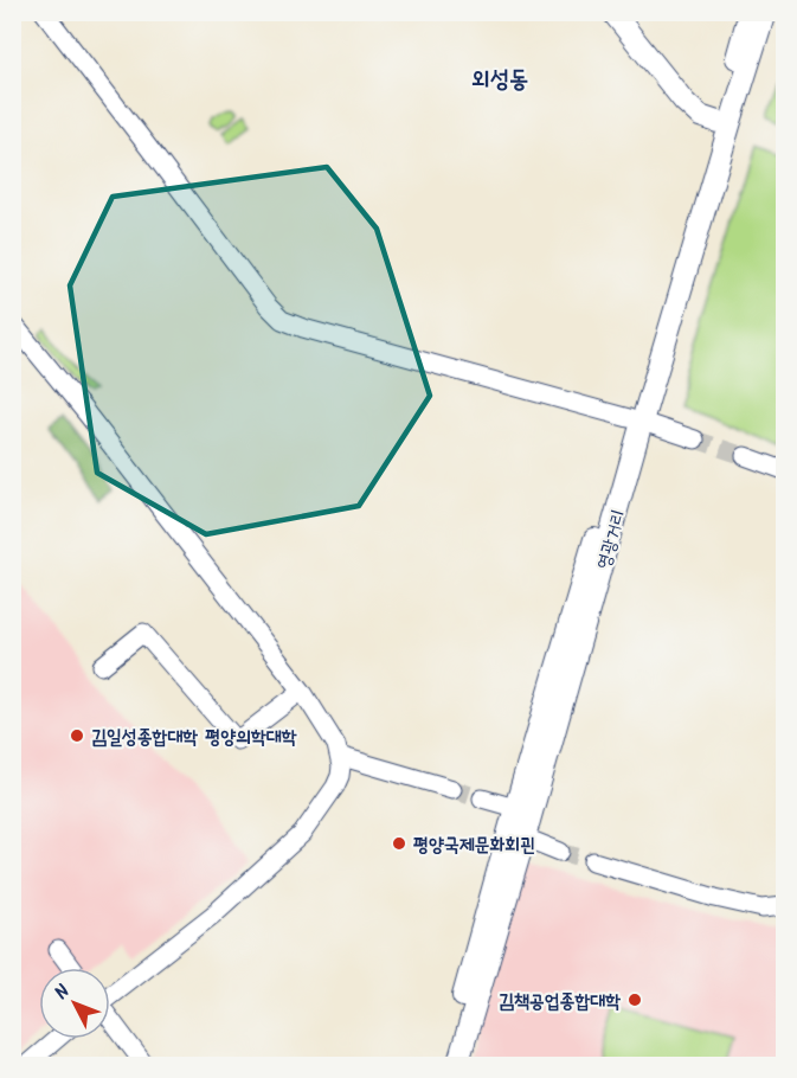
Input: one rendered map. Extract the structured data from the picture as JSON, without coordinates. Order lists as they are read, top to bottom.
{
  "streets": {
    "main road": ["영광거리"]
  },
  "districts": ["외성동"],
  "places": ["김일성종합대학 평양의학대학", "평양국제문화회괸", "김책공업종합대학"],
  "north": "top left"
}
